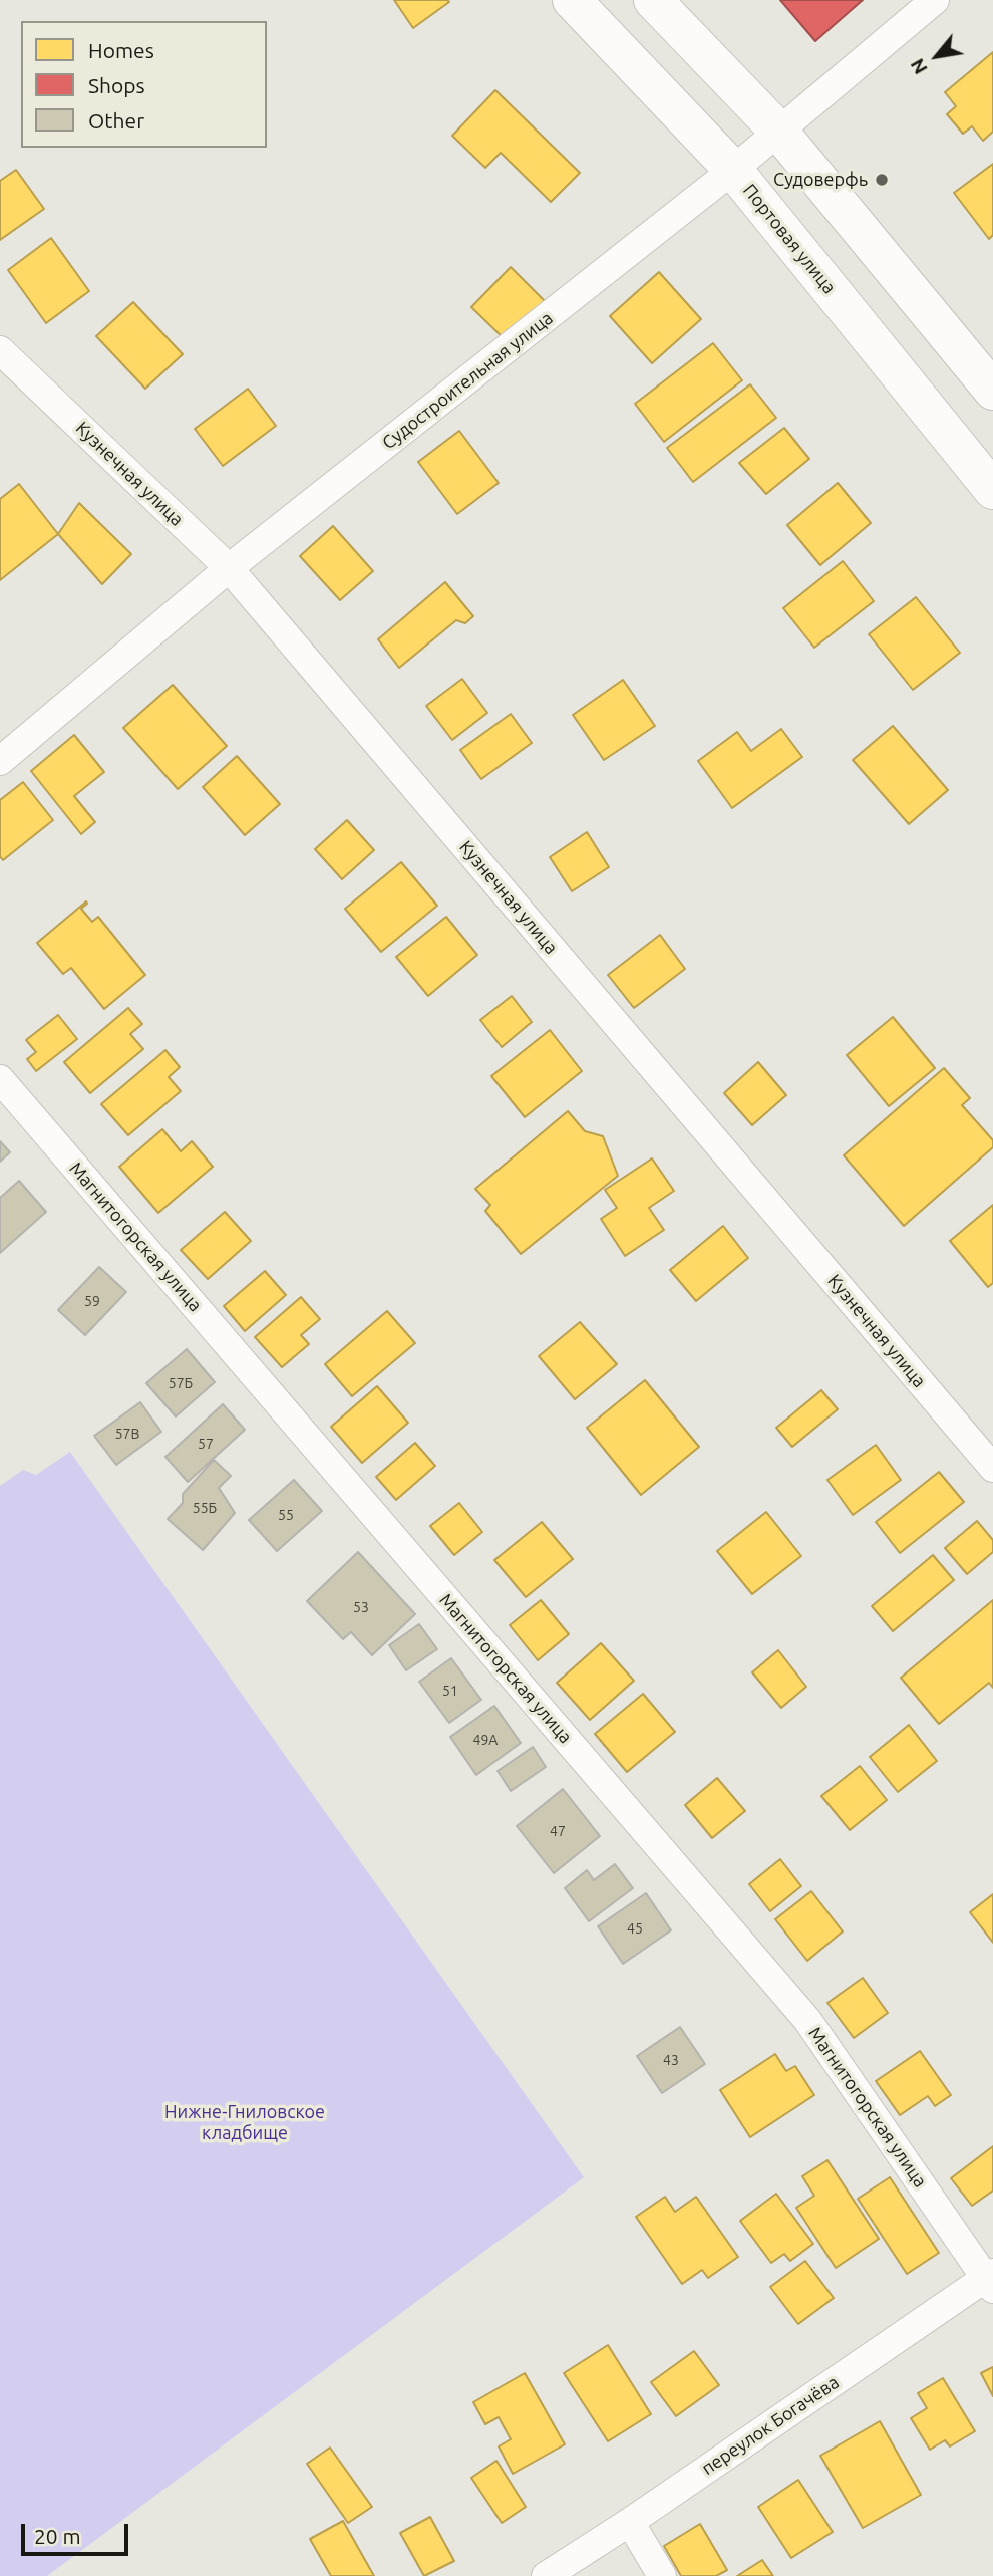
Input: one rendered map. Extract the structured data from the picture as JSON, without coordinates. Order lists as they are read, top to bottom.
{
  "streets": {
    "main road": ["Портовая улица"],
    "street": [
      "Судостроительная улица",
      "Кузнечная улица",
      "Магнитогорская улица",
      "переулок Богачёва"
    ]
  },
  "crossings": [
    ["Портовая улица", "Судостроительная улица"],
    ["Судостроительная улица", "Кузнечная улица"],
    ["Магнитогорская улица", "переулок Богачёва"]
  ],
  "parks": ["Нижне-Гниловское кладбище"],
  "places": ["Судоверфь"],
  "house_numbers": [
    "59",
    "57Б",
    "57В",
    "57",
    "55Б",
    "55",
    "53",
    "51",
    "49А",
    "47",
    "45",
    "43"
  ],
  "legend": ["Homes", "Shops", "Other"],
  "scale_bar": "20 m",
  "north": "bottom left"
}
